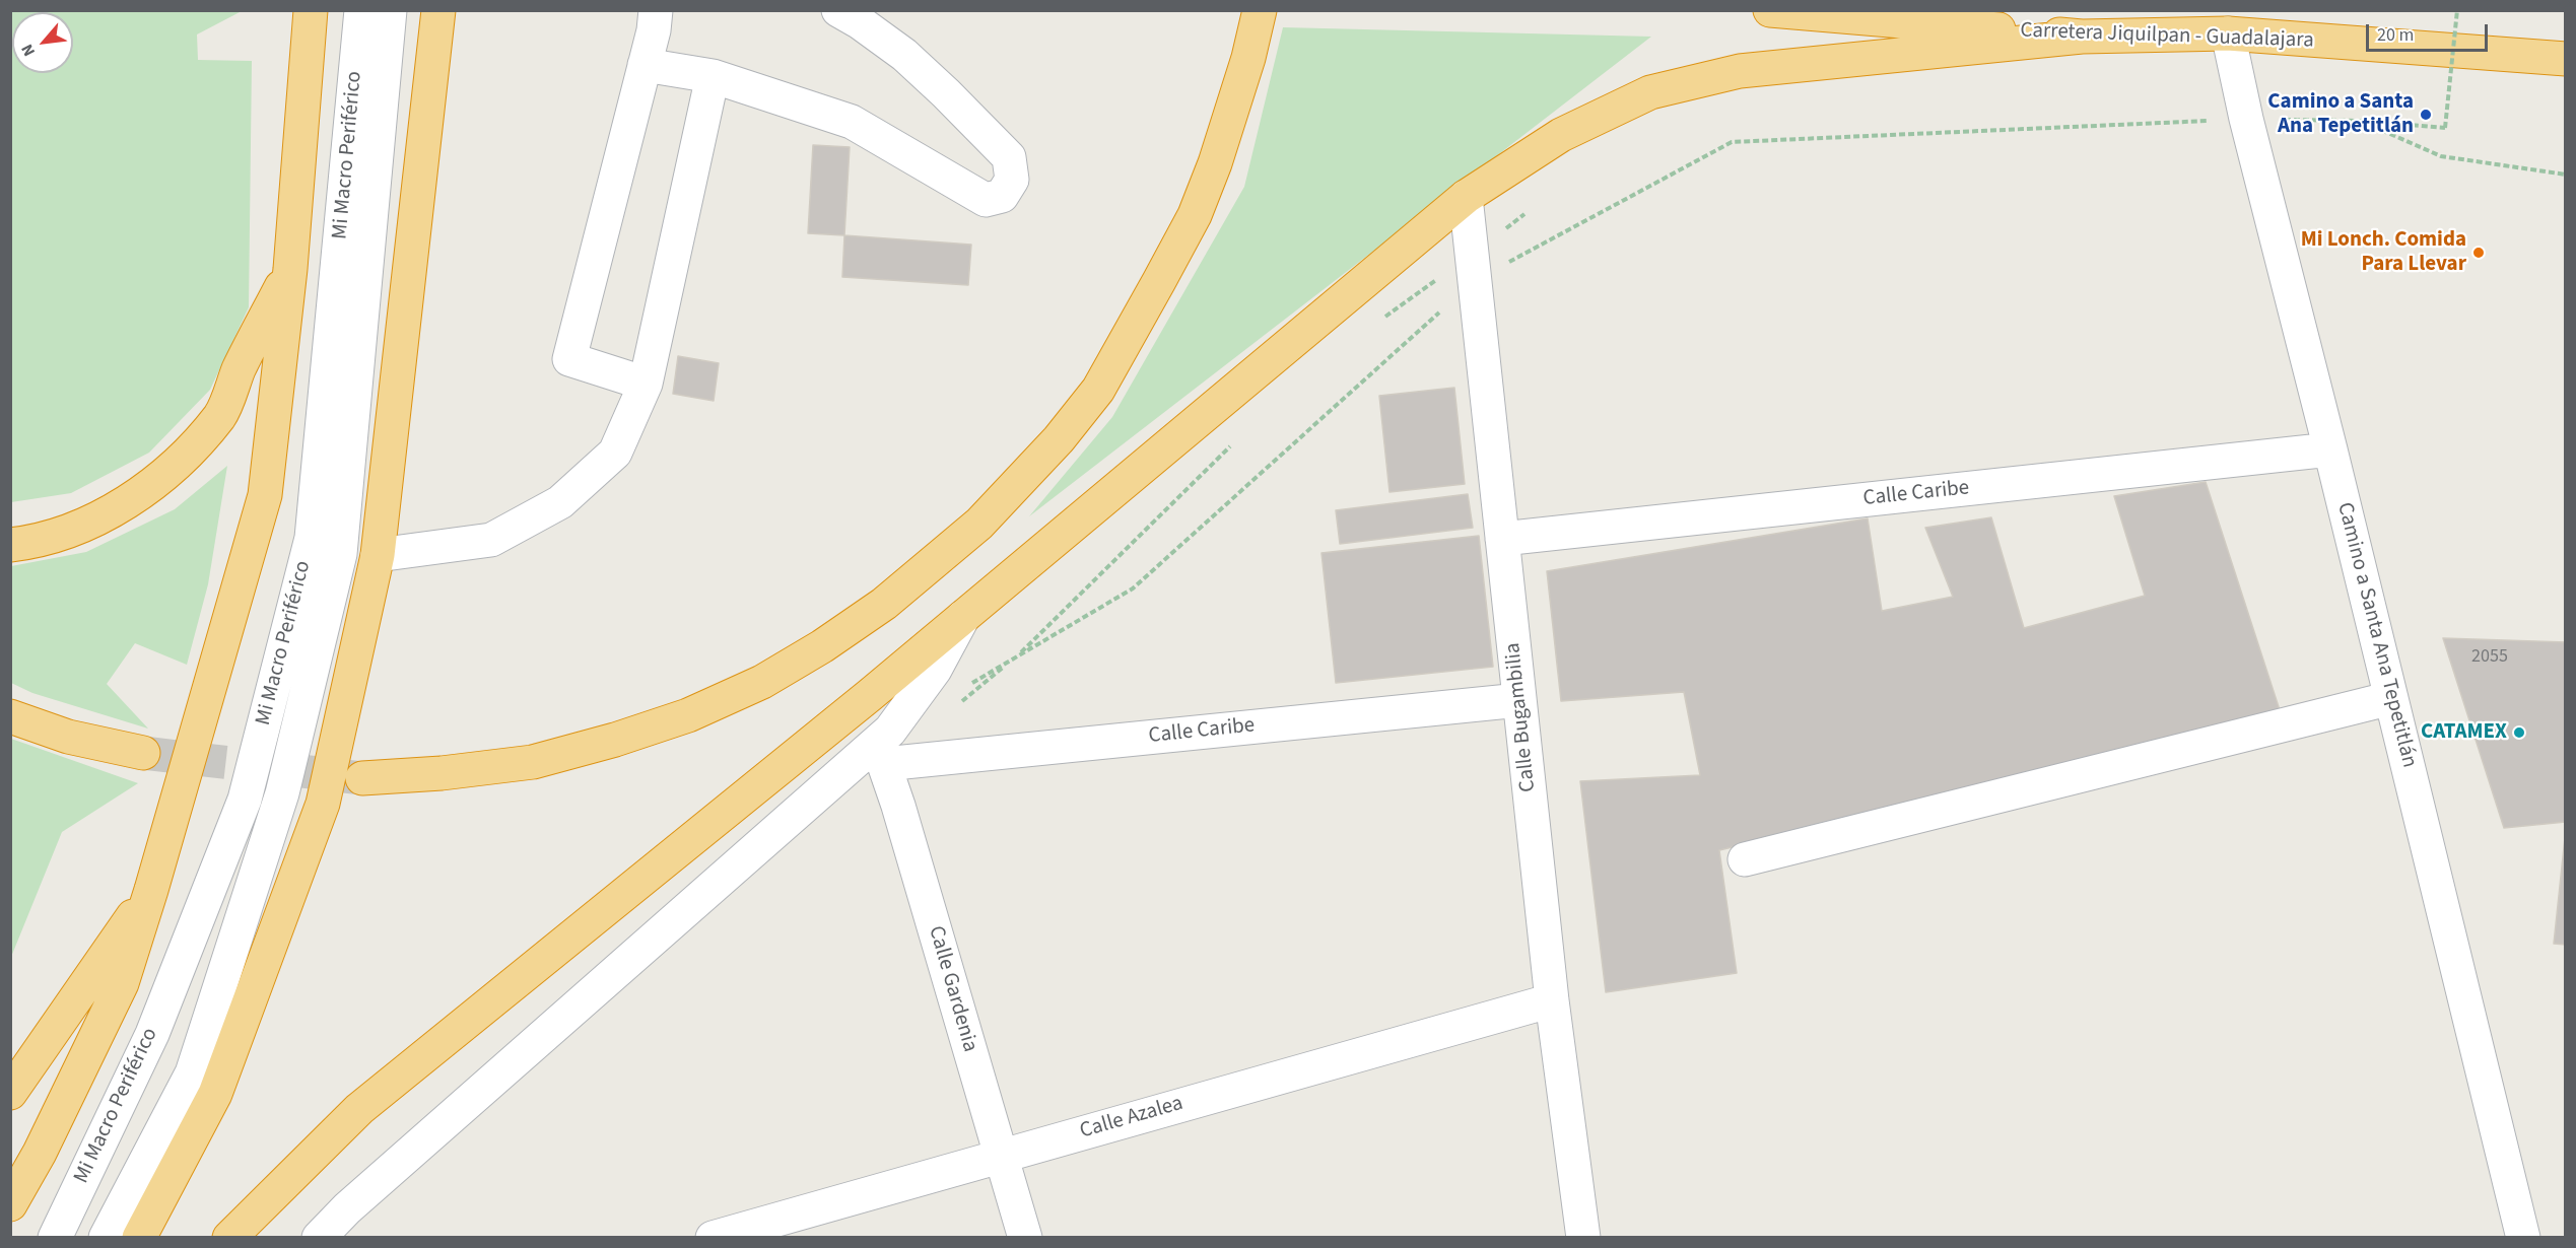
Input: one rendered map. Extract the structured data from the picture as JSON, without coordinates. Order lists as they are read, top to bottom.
{
  "streets": {
    "highway": ["Carretera Jiquilpan - Guadalajara"],
    "street": [
      "Mi Macro Periférico",
      "Calle Caribe",
      "Camino a Santa Ana Tepetitlán",
      "Calle Bugambilia",
      "Calle Gardenia",
      "Calle Azalea"
    ]
  },
  "crossings": [
    ["Carretera Jiquilpan - Guadalajara", "Camino a Santa Ana Tepetitlán"],
    ["Calle Caribe", "Camino a Santa Ana Tepetitlán"],
    ["Calle Caribe", "Calle Bugambilia"],
    ["Calle Caribe", "Calle Gardenia"],
    ["Calle Bugambilia", "Calle Azalea"],
    ["Calle Gardenia", "Calle Azalea"]
  ],
  "places": ["Camino a Santa Ana Tepetitlán", "Mi Lonch. Comida Para Llevar", "CATAMEX"],
  "house_numbers": ["2055"],
  "scale_bar": "20 m",
  "north": "bottom left"
}
